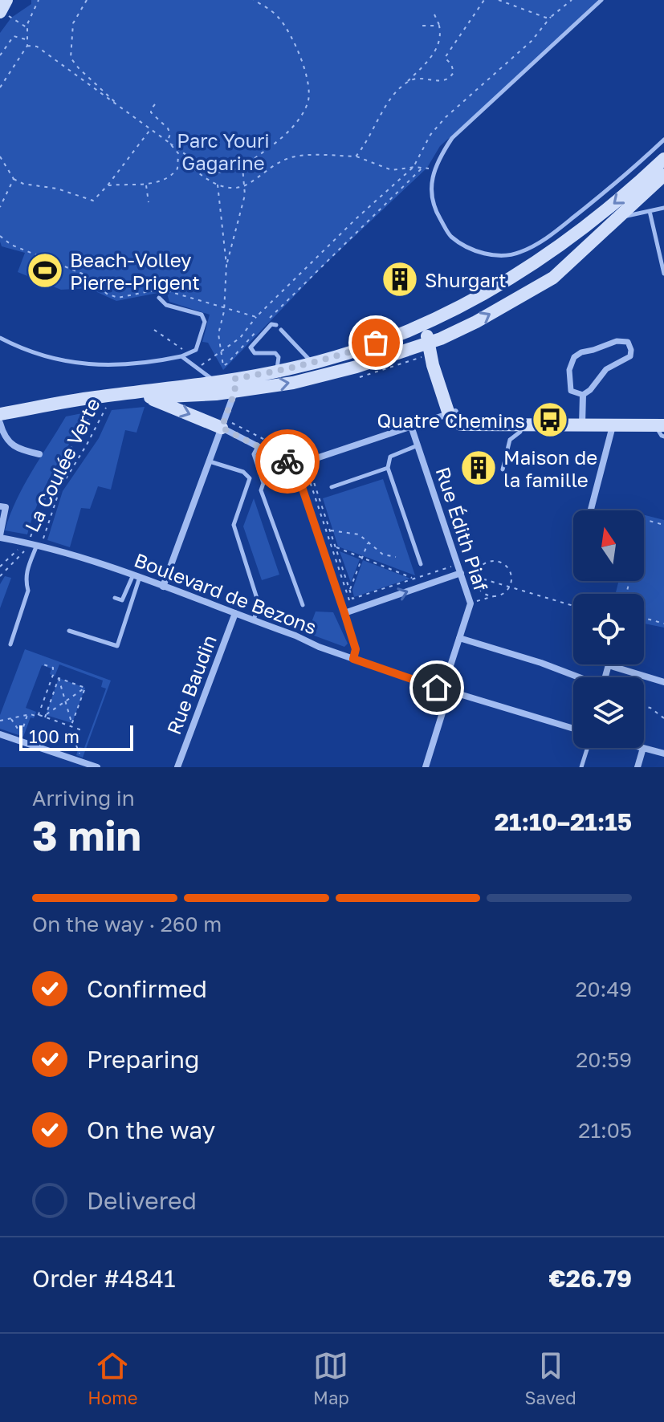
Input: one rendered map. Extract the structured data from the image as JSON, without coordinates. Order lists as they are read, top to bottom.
{
  "streets": {
    "street": ["Rue Édith Piaf", "Boulevard de Bezons", "Rue Baudin"],
    "path": ["La Coulée Verte"]
  },
  "crossings": [
    ["La Coulée Verte", "Boulevard de Bezons"],
    ["Rue Édith Piaf", "Boulevard de Bezons"],
    ["Boulevard de Bezons", "Rue Baudin"]
  ],
  "parks": ["Parc Youri Gagarine"],
  "places": {
    "sports": ["Beach-Volley Pierre-Prigent"],
    "building": ["Shurgart", "Maison de la famille"],
    "bus stop": ["Quatre Chemins"]
  },
  "scale_bar": "100 m",
  "north": "top",
  "page": {
    "scale": "100 m",
    "heading": ["3 min", "Arriving in", "21:10–21:15"],
    "panel": ["Order #4841", "€26.79"],
    "bar": "On the way · 260 m",
    "list": [
      ["Confirmed", "20:49"],
      ["Preparing", "20:59"],
      ["On the way", "21:05"],
      "Delivered"
    ],
    "tabs": ["Home", "Map", "Saved"]
  }
}
